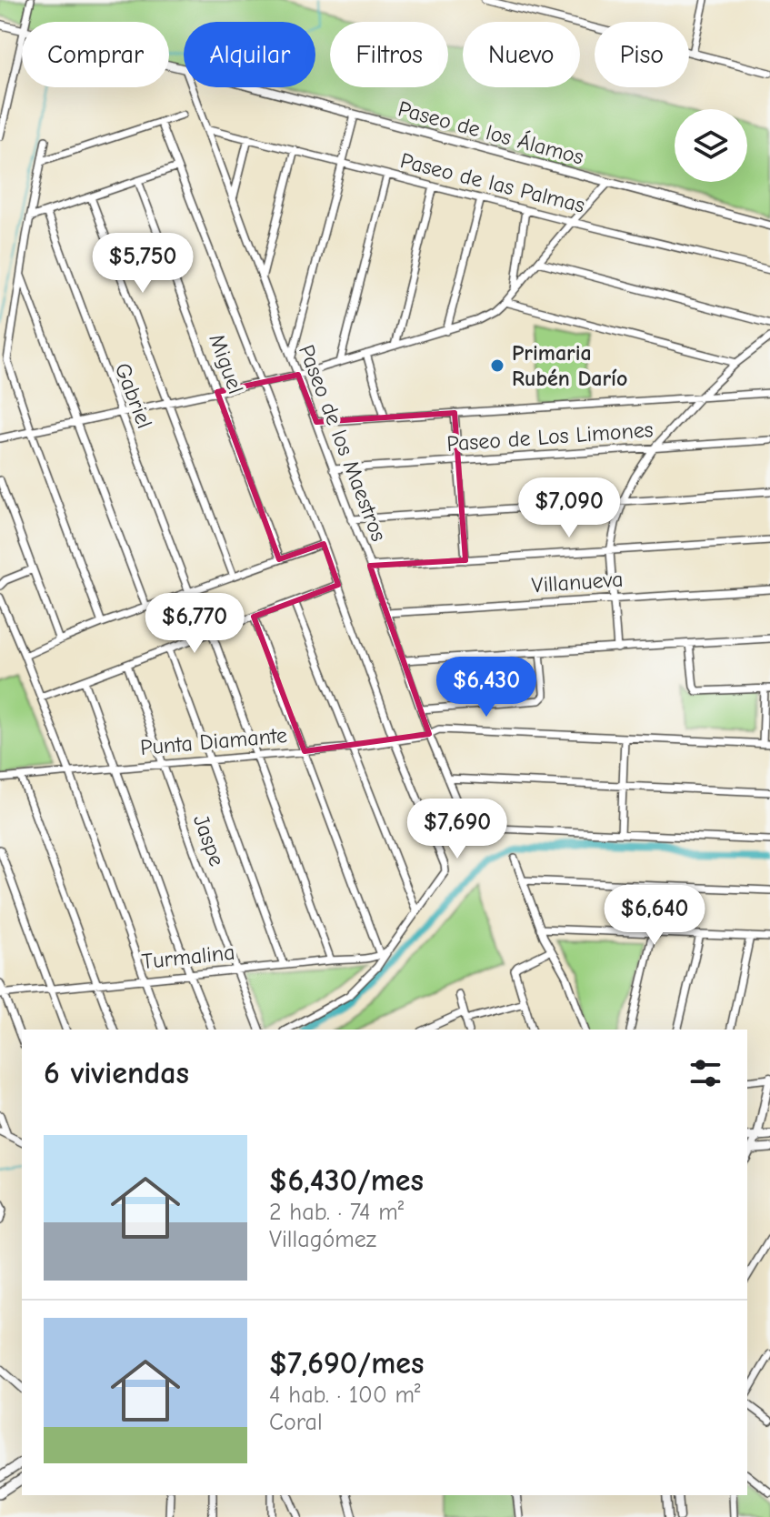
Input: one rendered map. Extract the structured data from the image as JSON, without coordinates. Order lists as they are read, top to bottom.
{
  "streets": {
    "street": [
      "Paseo de los Álamos",
      "Paseo de las Palmas",
      "Miguel",
      "Gabriel",
      "Paseo de Los Limones",
      "Paseo de los Maestros",
      "Villanueva",
      "Punta Diamante",
      "Jaspe",
      "Turmalina"
    ]
  },
  "crossings": [
    ["Paseo de las Palmas", "Paseo de los Maestros"],
    ["Paseo de Los Limones", "Paseo de los Maestros"],
    ["Paseo de los Maestros", "Villanueva"],
    ["Paseo de los Maestros", "Punta Diamante"],
    ["Punta Diamante", "Jaspe"],
    ["Jaspe", "Turmalina"]
  ],
  "places": ["Primaria Rubén Darío"],
  "page": {
    "chip": [
      "Comprar",
      "Alquilar",
      "Filtros",
      "Nuevo",
      "Piso"
    ],
    "price": [
      "$5,750",
      "$7,090",
      "$6,770",
      "$6,430",
      "$7,690",
      "$6,640"
    ],
    "heading": "6 viviendas",
    "list": [
      {
        "name": "$6,430/mes",
        "note": "2 hab. · 74 m² · Villagómez"
      },
      {
        "name": "$7,690/mes",
        "note": "4 hab. · 100 m² · Coral"
      }
    ]
  }
}
